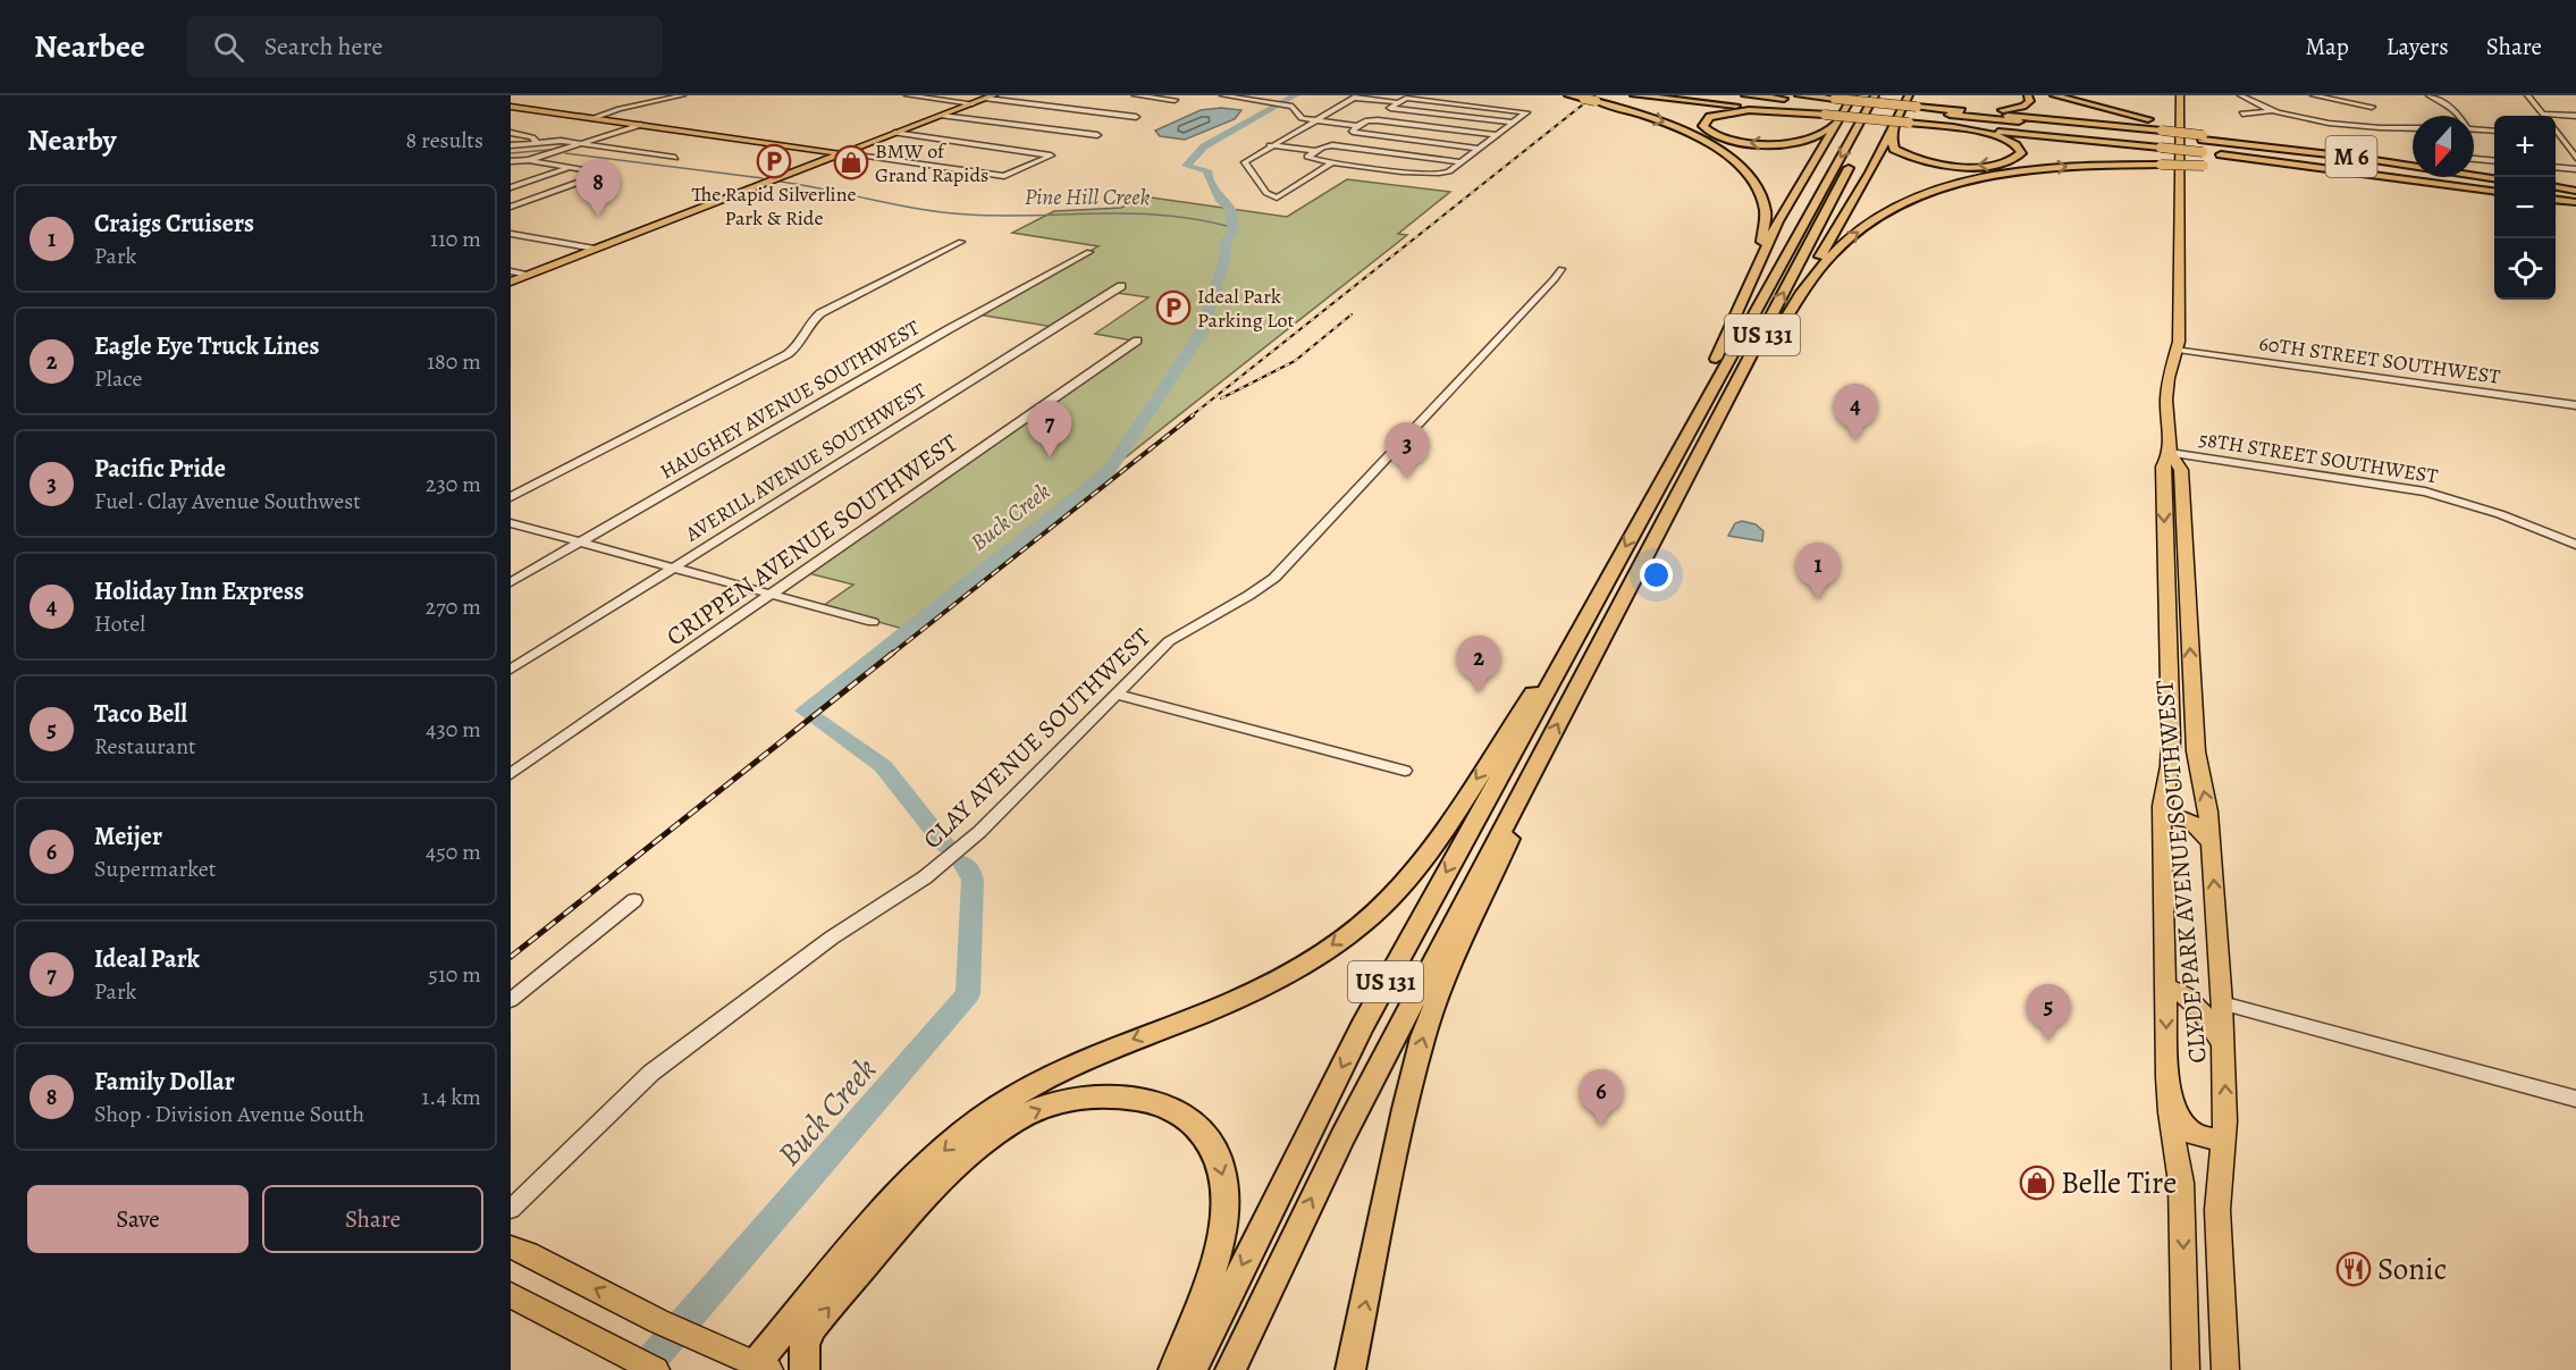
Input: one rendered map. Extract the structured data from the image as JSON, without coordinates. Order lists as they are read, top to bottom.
{
  "streets": {
    "highway": ["M 6", "US 131"],
    "main road": ["CLYDE PARK AVENUE SOUTHWEST"],
    "street": [
      "60TH STREET SOUTHWEST",
      "HAUGHEY AVENUE SOUTHWEST",
      "58TH STREET SOUTHWEST",
      "AVERILL AVENUE SOUTHWEST",
      "CRIPPEN AVENUE SOUTHWEST",
      "CLAY AVENUE SOUTHWEST"
    ]
  },
  "crossings": [
    ["60TH STREET SOUTHWEST", "CLYDE PARK AVENUE SOUTHWEST"],
    ["58TH STREET SOUTHWEST", "CLYDE PARK AVENUE SOUTHWEST"]
  ],
  "water": ["Pine Hill Creek", "Buck Creek"],
  "places": {
    "parking": ["The Rapid Silverline Park & Ride", "Ideal Park Parking Lot"],
    "shop": ["BMW of Grand Rapids", "Belle Tire"],
    "restaurant": ["Sonic"]
  },
  "north": "bottom",
  "page": {
    "header": "Nearbee",
    "search": "Search here",
    "nav": ["Map", "Layers", "Share"],
    "heading": ["Nearby", "8 results"],
    "map_buttons": ["+", "−"],
    "pins": [
      "8",
      "4",
      "7",
      "3",
      "1",
      "2",
      "5",
      "6"
    ],
    "list": [
      {
        "mark": "1",
        "name": "Craigs Cruisers",
        "note": "Park",
        "value": "110 m"
      },
      {
        "mark": "2",
        "name": "Eagle Eye Truck Lines",
        "note": "Place",
        "value": "180 m"
      },
      {
        "mark": "3",
        "name": "Pacific Pride",
        "note": "Fuel · Clay Avenue Southwest",
        "value": "230 m"
      },
      {
        "mark": "4",
        "name": "Holiday Inn Express",
        "note": "Hotel",
        "value": "270 m"
      },
      {
        "mark": "5",
        "name": "Taco Bell",
        "note": "Restaurant",
        "value": "430 m"
      },
      {
        "mark": "6",
        "name": "Meijer",
        "note": "Supermarket",
        "value": "450 m"
      },
      {
        "mark": "7",
        "name": "Ideal Park",
        "note": "Park",
        "value": "510 m"
      },
      {
        "mark": "8",
        "name": "Family Dollar",
        "note": "Shop · Division Avenue South",
        "value": "1.4 km"
      }
    ],
    "buttons": ["Save", "Share"]
  }
}
